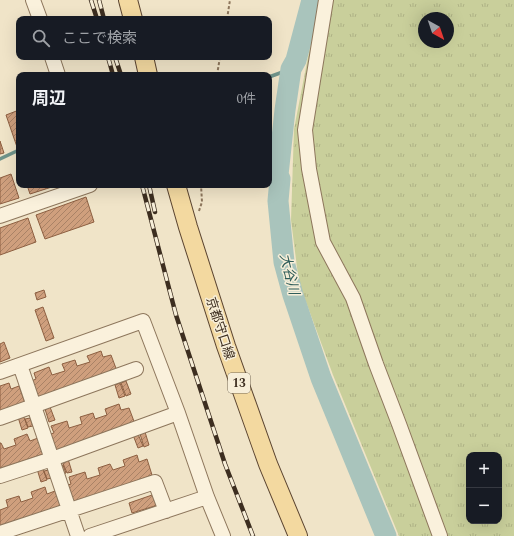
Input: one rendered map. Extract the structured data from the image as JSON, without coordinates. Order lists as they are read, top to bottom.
{
  "streets": {
    "main road": ["京都守口線", "13"]
  },
  "water": ["大谷川"],
  "north": "bottom right",
  "page": {
    "search": "ここで検索",
    "heading": ["周辺", "0件"],
    "map_buttons": ["+", "−"]
  }
}
